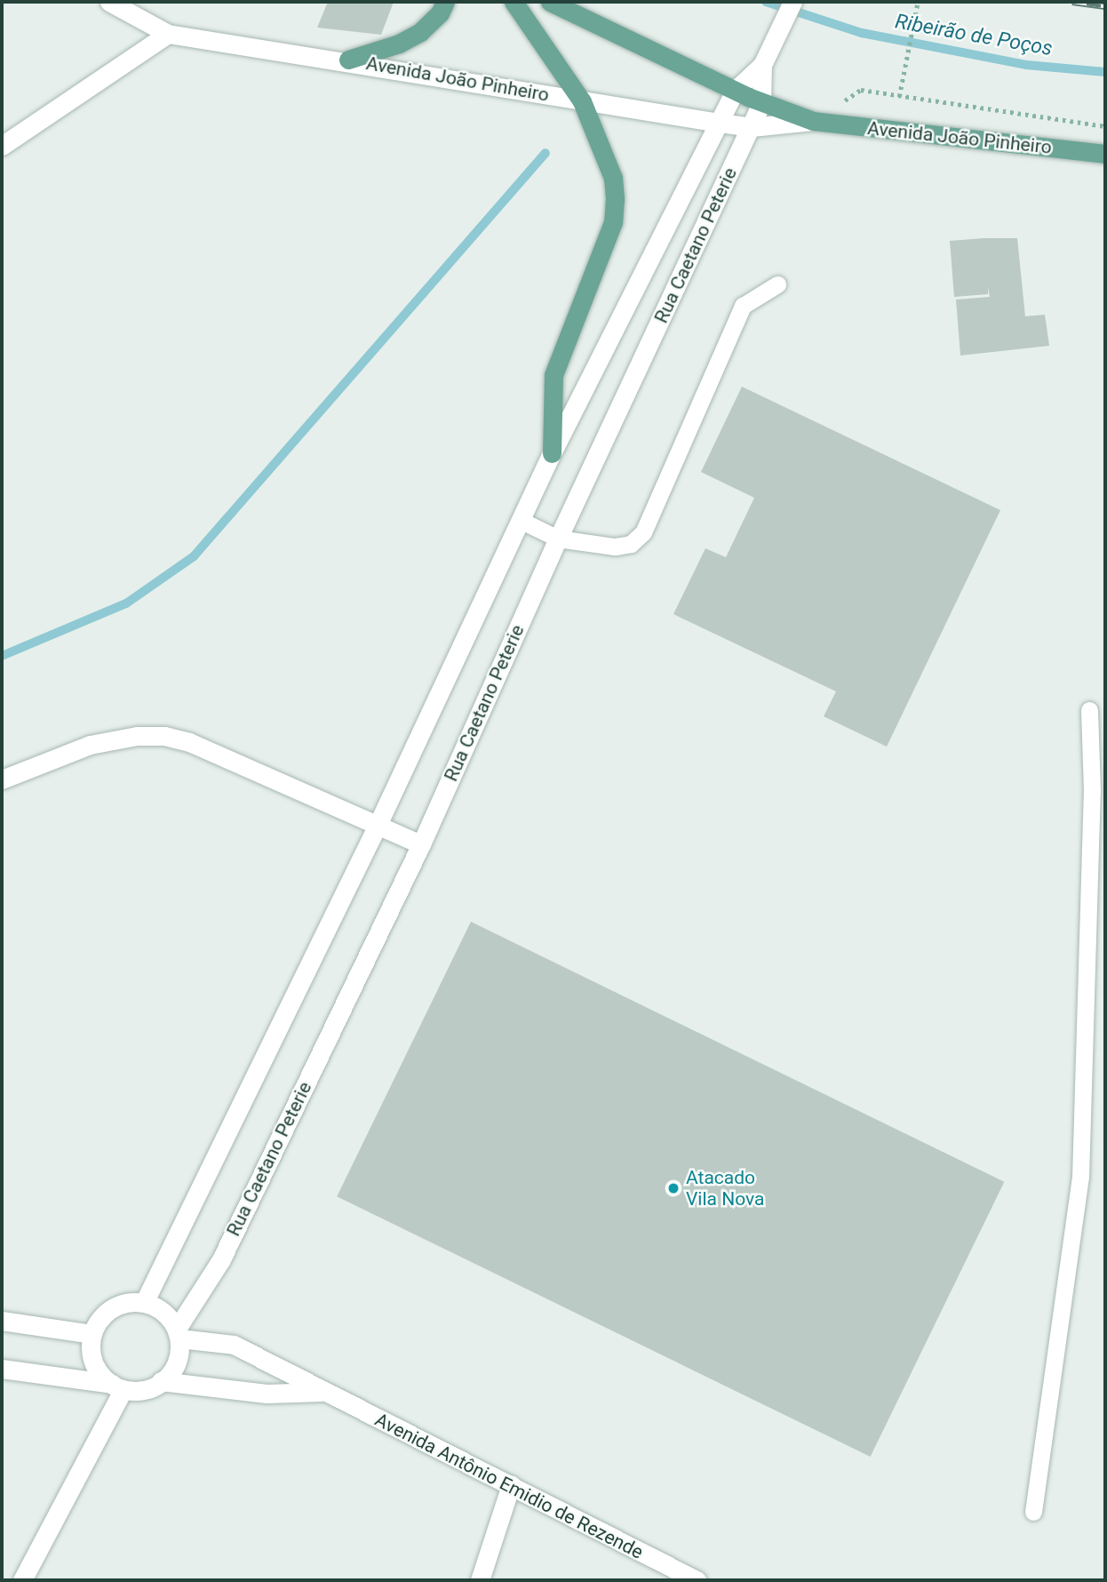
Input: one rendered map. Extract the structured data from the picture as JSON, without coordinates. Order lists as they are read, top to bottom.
{
  "streets": {
    "main road": ["Avenida João Pinheiro"],
    "street": ["Rua Caetano Peterie", "Avenida Antônio Emidio de Rezende"]
  },
  "crossings": [
    ["Avenida João Pinheiro", "Rua Caetano Peterie"],
    ["Rua Caetano Peterie", "Avenida Antônio Emidio de Rezende"]
  ],
  "water": ["Ribeirão de Poços"],
  "places": ["Atacado Vila Nova"]
}
